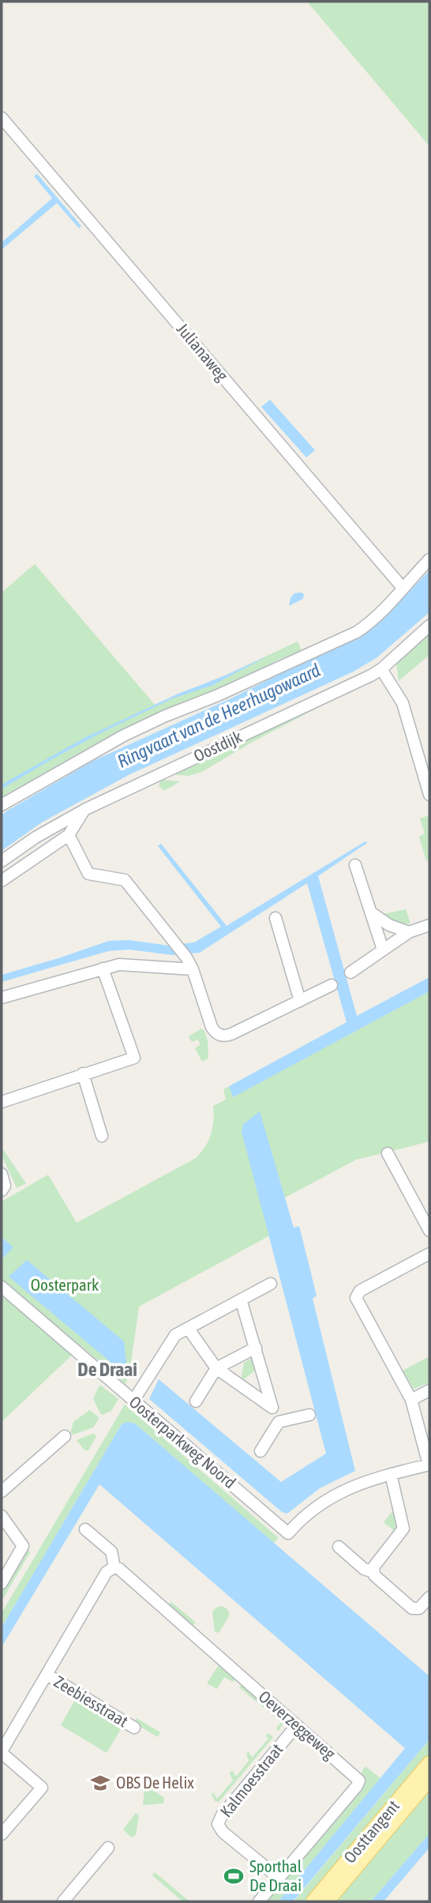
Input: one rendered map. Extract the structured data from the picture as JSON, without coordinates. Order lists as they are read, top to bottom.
{
  "streets": {
    "main road": ["Oosttangent"],
    "street": [
      "Julianaweg",
      "Oostdijk",
      "Oosterparkweg Noord",
      "Zeebiesstraat",
      "Oeverzeggeweg",
      "Kalmoesstraat"
    ]
  },
  "crossings": [
    ["Oeverzeggeweg", "Kalmoesstraat"]
  ],
  "districts": ["De Draai"],
  "water": ["Ringvaart van de Heerhugowaard"],
  "parks": ["Oosterpark"],
  "places": {
    "school or university": ["OBS De Helix"],
    "sports": ["Sporthal De Draai"]
  }
}
